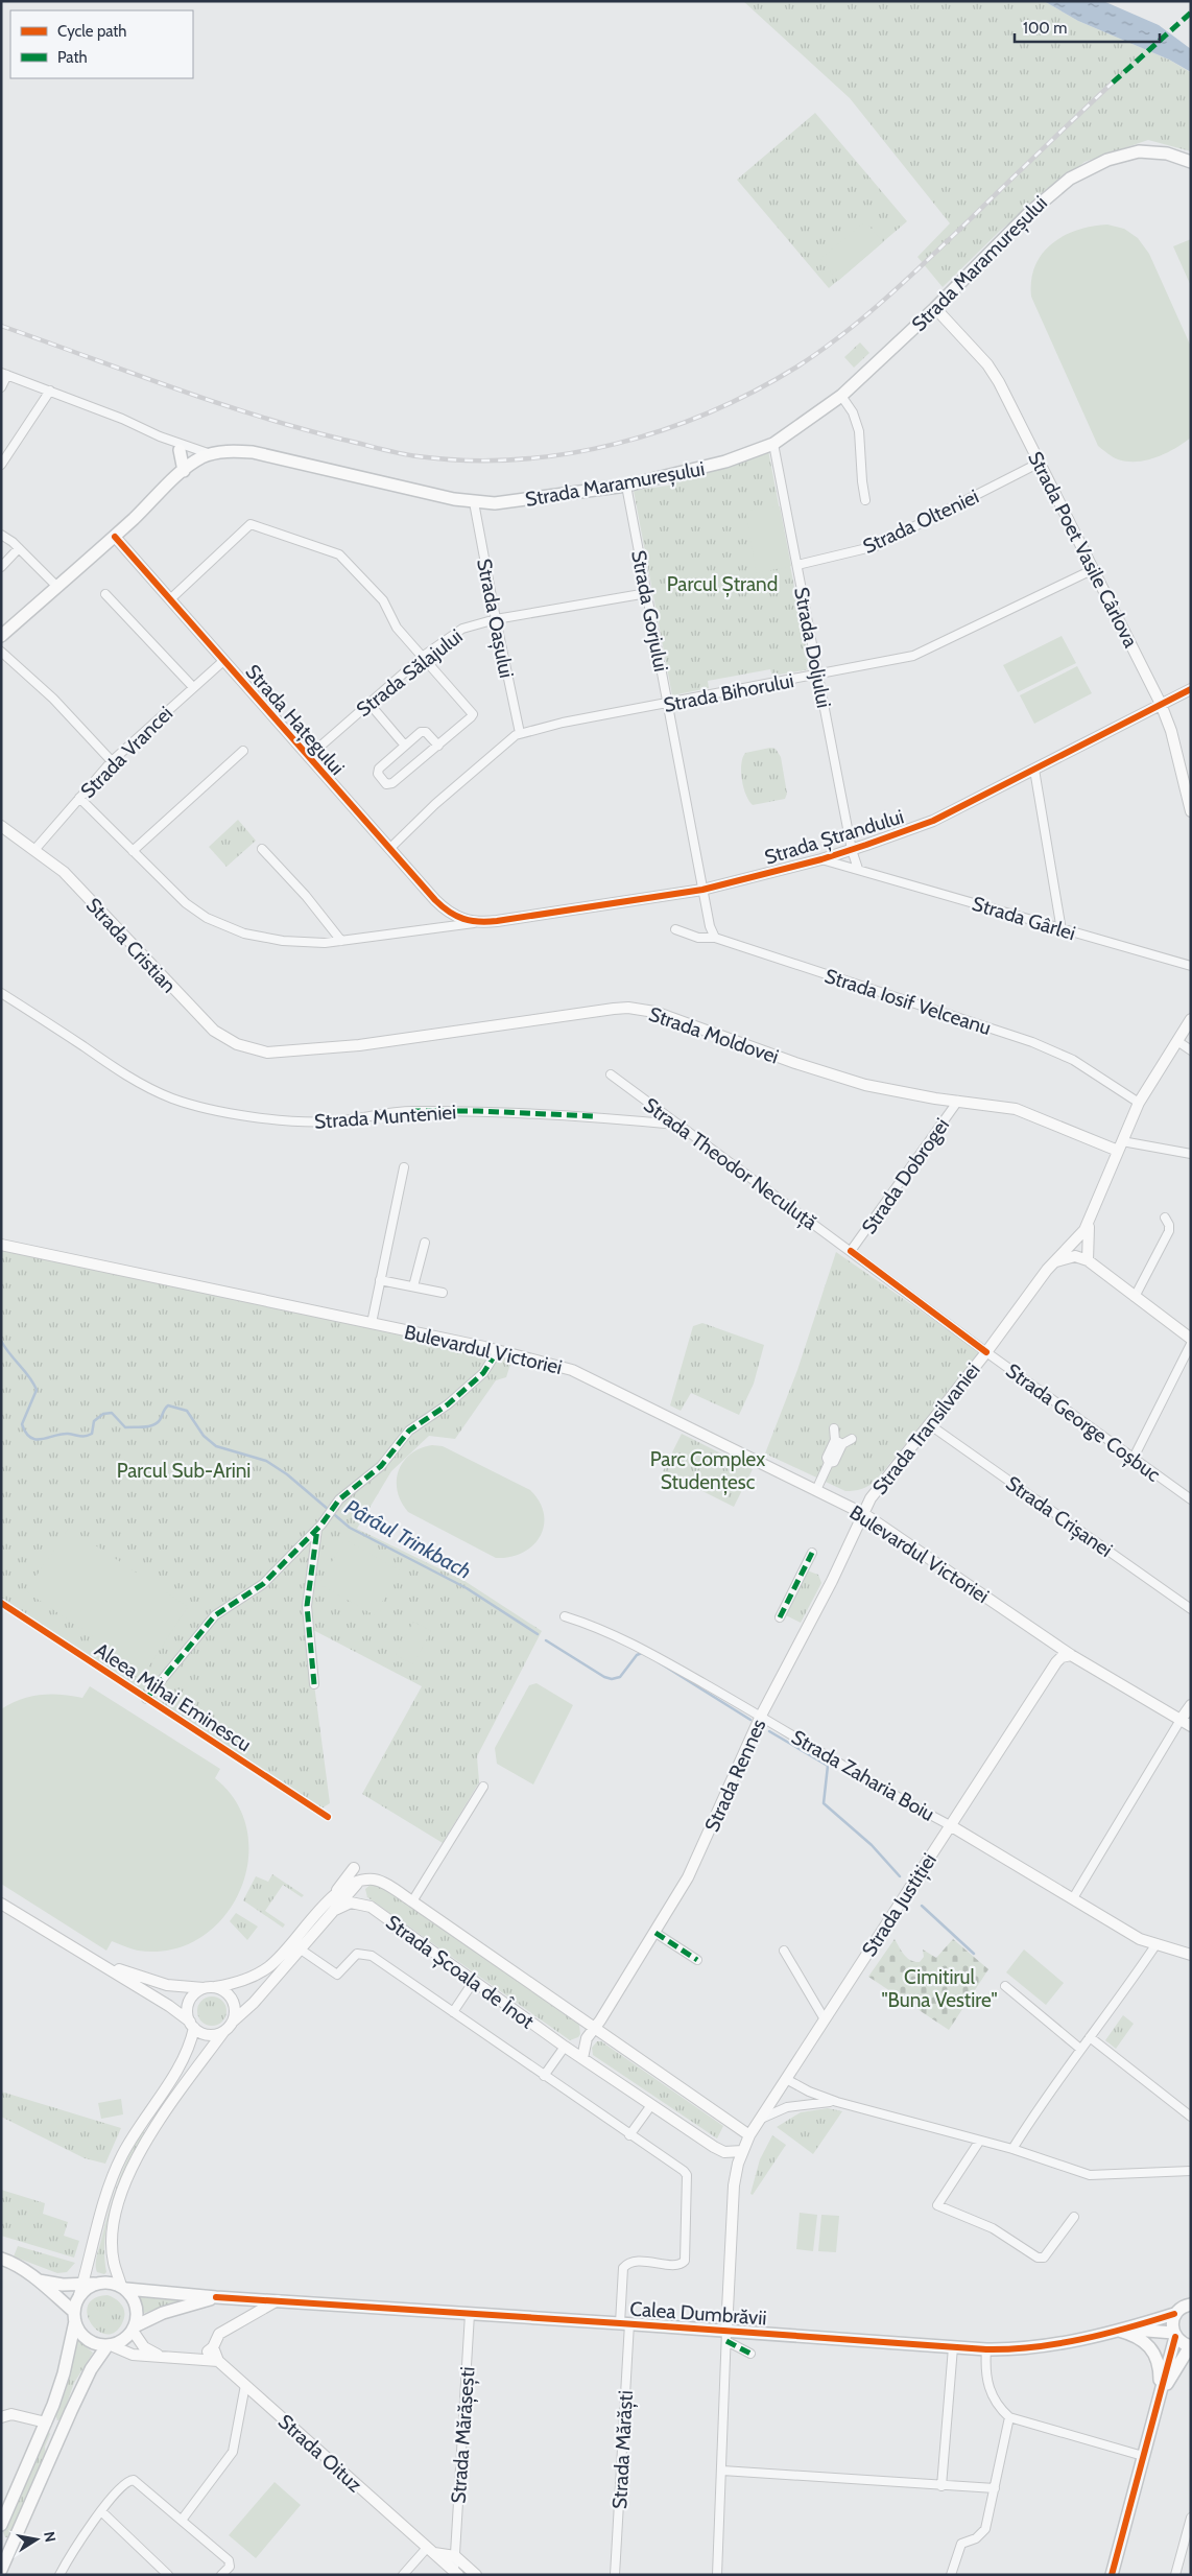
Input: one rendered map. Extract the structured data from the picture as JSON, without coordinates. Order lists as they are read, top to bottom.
{
  "streets": {
    "main road": ["Strada Maramureșului", "Calea Dumbrăvii"],
    "street": [
      "Strada Olteniei",
      "Strada Poet Vasile Cârlova",
      "Strada Gorjului",
      "Strada Oașului",
      "Strada Doljului",
      "Strada Sălajului",
      "Strada Bihorului",
      "Strada Hațegului",
      "Strada Vrancei",
      "Strada Ștrandului",
      "Strada Gârlei",
      "Strada Cristian",
      "Strada Iosif Velceanu",
      "Strada Moldovei",
      "Strada Munteniei",
      "Strada Theodor Neculuță",
      "Strada Dobrogei",
      "Bulevardul Victoriei",
      "Strada George Coșbuc",
      "Strada Transilvaniei",
      "Strada Crișanei",
      "Strada Rennes",
      "Strada Zaharia Boiu",
      "Strada Justiției",
      "Strada Școala de Înot",
      "Strada Mărășești",
      "Strada Mărăști",
      "Strada Oituz"
    ],
    "cycle path": ["Aleea Mihai Eminescu"]
  },
  "crossings": [
    ["Strada Maramureșului", "Strada Poet Vasile Cârlova"],
    ["Strada Maramureșului", "Strada Gorjului"],
    ["Strada Maramureșului", "Strada Oașului"],
    ["Strada Maramureșului", "Strada Doljului"],
    ["Strada Maramureșului", "Strada Hațegului"],
    ["Strada Olteniei", "Strada Poet Vasile Cârlova"],
    ["Strada Olteniei", "Strada Doljului"],
    ["Strada Poet Vasile Cârlova", "Strada Bihorului"],
    ["Strada Poet Vasile Cârlova", "Strada Ștrandului"],
    ["Strada Gorjului", "Strada Sălajului"],
    ["Strada Gorjului", "Strada Bihorului"],
    ["Strada Gorjului", "Strada Ștrandului"],
    ["Strada Oașului", "Strada Sălajului"],
    ["Strada Oașului", "Strada Bihorului"],
    ["Strada Doljului", "Strada Bihorului"],
    ["Strada Doljului", "Strada Ștrandului"],
    ["Strada Sălajului", "Strada Hațegului"],
    ["Strada Bihorului", "Strada Hațegului"],
    ["Strada Hațegului", "Strada Vrancei"],
    ["Strada Hațegului", "Strada Ștrandului"],
    ["Strada Vrancei", "Strada Ștrandului"],
    ["Strada Vrancei", "Strada Cristian"],
    ["Strada Ștrandului", "Strada Gârlei"],
    ["Strada Cristian", "Strada Moldovei"],
    ["Strada Iosif Velceanu", "Strada Transilvaniei"],
    ["Strada Moldovei", "Strada Dobrogei"],
    ["Strada Moldovei", "Strada Transilvaniei"],
    ["Strada Munteniei", "Strada Theodor Neculuță"],
    ["Strada Theodor Neculuță", "Strada Dobrogei"],
    ["Strada Theodor Neculuță", "Strada George Coșbuc"],
    ["Strada Dobrogei", "Strada George Coșbuc"],
    ["Bulevardul Victoriei", "Strada Transilvaniei"],
    ["Bulevardul Victoriei", "Strada Rennes"],
    ["Bulevardul Victoriei", "Strada Justiției"],
    ["Strada George Coșbuc", "Strada Transilvaniei"],
    ["Strada Transilvaniei", "Strada Crișanei"],
    ["Strada Transilvaniei", "Strada Rennes"],
    ["Strada Rennes", "Strada Zaharia Boiu"],
    ["Strada Rennes", "Strada Școala de Înot"],
    ["Strada Zaharia Boiu", "Strada Justiției"],
    ["Strada Justiției", "Strada Școala de Înot"],
    ["Strada Justiției", "Calea Dumbrăvii"],
    ["Calea Dumbrăvii", "Strada Mărășești"],
    ["Calea Dumbrăvii", "Strada Mărăști"],
    ["Strada Mărășești", "Strada Oituz"]
  ],
  "water": ["Pârâul Trinkbach"],
  "parks": [
    "Parcul Ștrand",
    "Parc Complex Studențesc",
    "Parcul Sub-Arini",
    "Cimitirul \"Buna Vestire\""
  ],
  "legend": ["Cycle path", "Path"],
  "scale_bar": "100 m",
  "north": "right"
}
